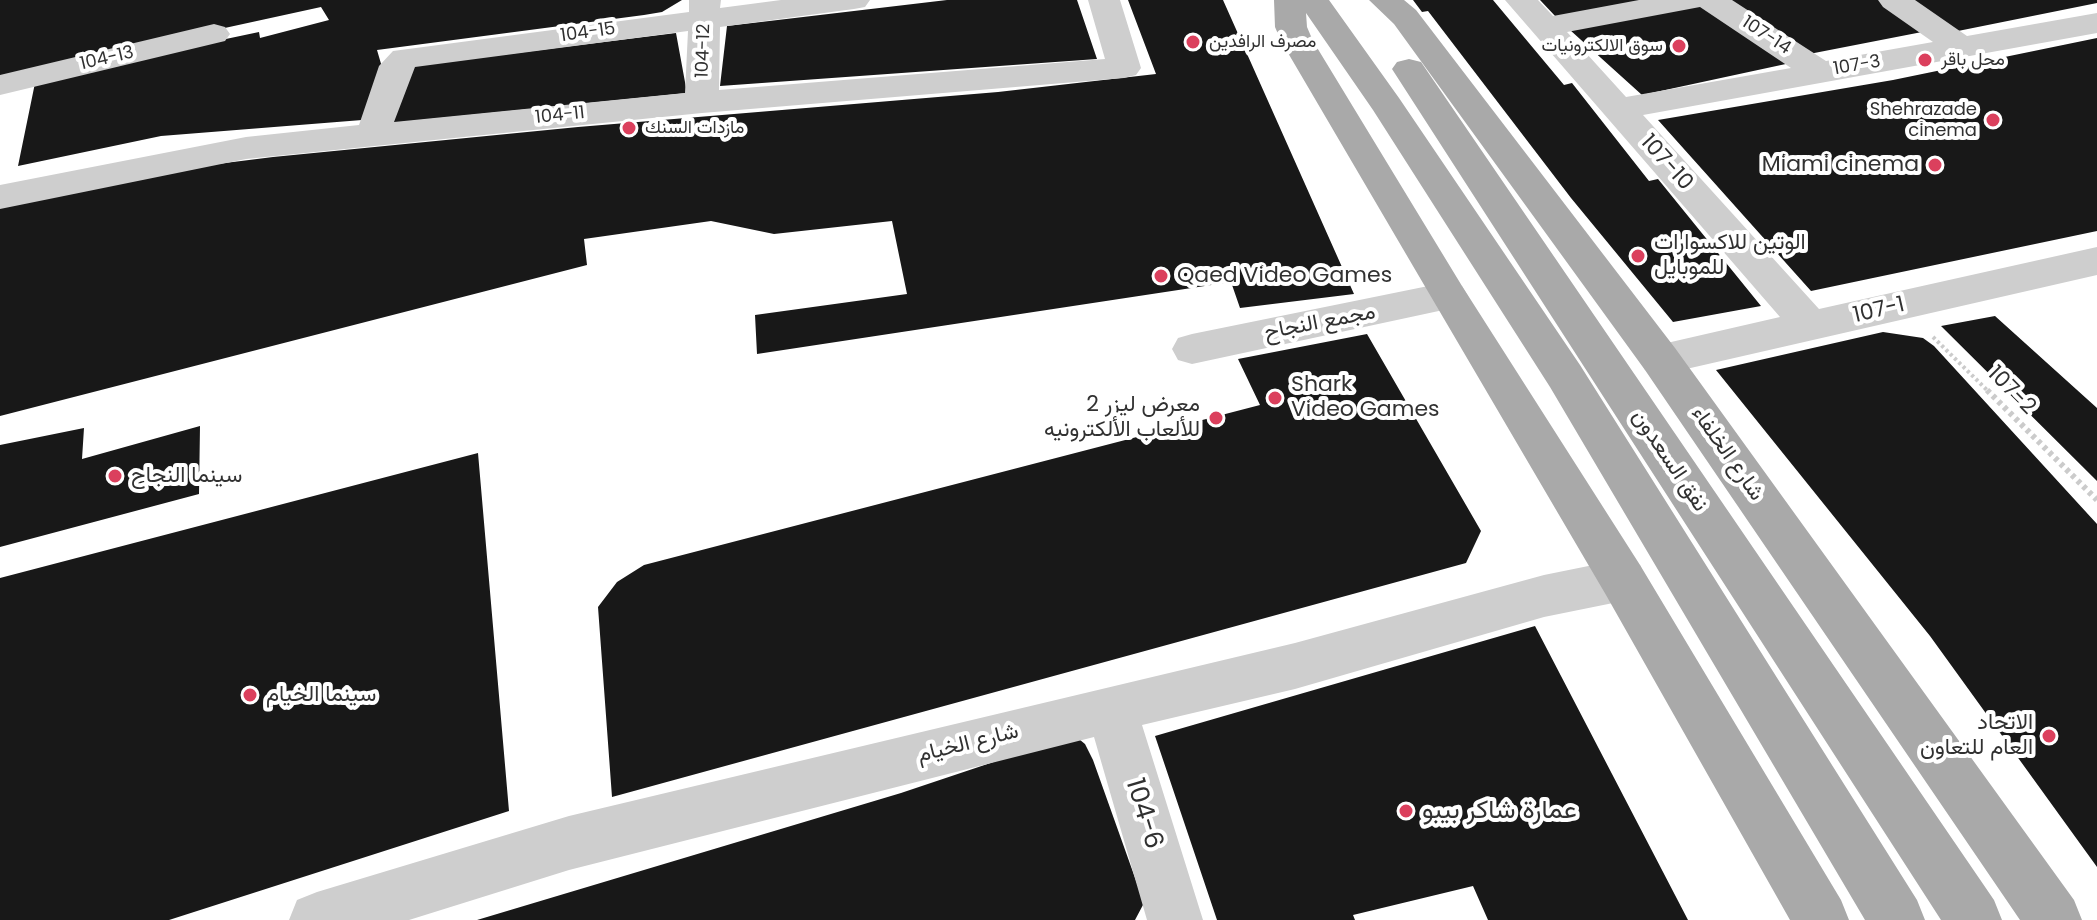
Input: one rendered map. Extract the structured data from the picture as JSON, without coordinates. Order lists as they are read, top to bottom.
{
  "streets": {
    "main road": ["شارع الخلفاء", "نفق السعدون"],
    "street": [
      "104-15",
      "107-14",
      "104-12",
      "104-13",
      "107-3",
      "104-11",
      "107-10",
      "107-1",
      "مجمع النجاح",
      "شارع الخيام",
      "104-6"
    ],
    "path": ["107-2"]
  },
  "crossings": [
    ["104-15", "104-12"],
    ["104-15", "104-11"],
    ["107-14", "107-3"],
    ["104-12", "104-11"],
    ["107-3", "107-10"],
    ["107-10", "107-1"],
    ["107-1", "107-2"],
    ["107-1", "شارع الخلفاء"],
    ["شارع الخيام", "104-6"]
  ],
  "places": [
    "مصرف الرافدين",
    "سوق الالكترونيات",
    "محل باقر",
    "Shehrazade cinema",
    "مازدات السنك",
    "Miami cinema",
    "الوتين للاكسوارات للموبايل",
    "Qaed Video Games",
    "Shark Video Games",
    "معرض ليزر 2 للألعاب الألكترونيه",
    "سينما النجاح",
    "سينما الخيام",
    "الاتحاد العام للتعاون",
    "عمارة شاكر بيبو"
  ]
}
